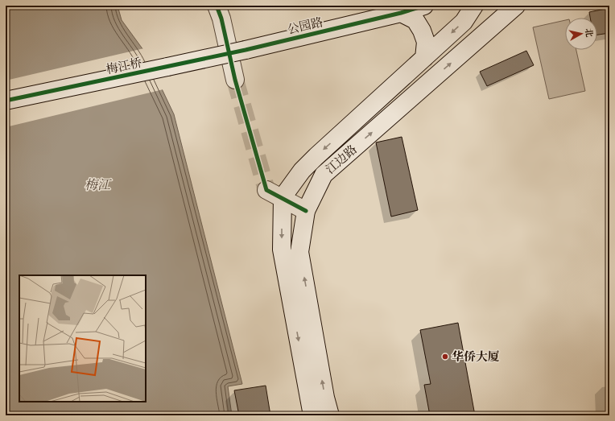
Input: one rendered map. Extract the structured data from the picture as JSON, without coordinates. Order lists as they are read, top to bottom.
{
  "streets": {
    "main road": ["公园路", "梅江桥", "江边路"]
  },
  "crossings": [
    ["公园路", "梅江桥"]
  ],
  "water": ["梅江"],
  "places": ["华侨大厦"],
  "north": "right"
}
